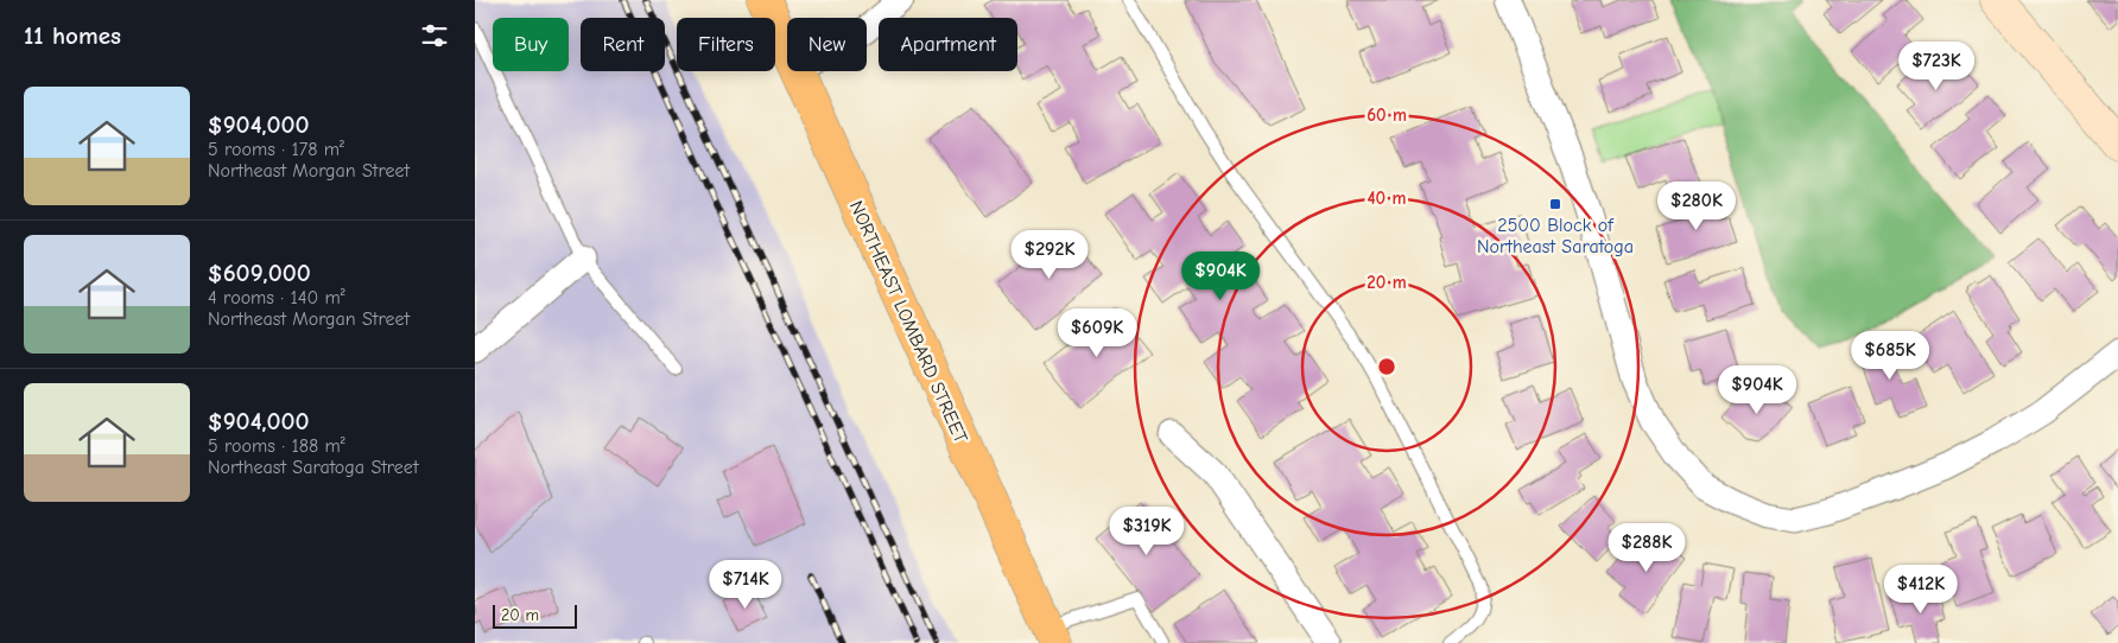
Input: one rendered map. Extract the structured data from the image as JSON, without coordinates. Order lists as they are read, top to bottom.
{
  "streets": {
    "main road": ["NORTHEAST LOMBARD STREET"]
  },
  "places": {
    "transit": ["2500 Block of Northeast Saratoga"]
  },
  "scale_bar": "20 m",
  "page": {
    "heading": "11 homes",
    "chip": [
      "Buy",
      "Rent",
      "Filters",
      "New",
      "Apartment"
    ],
    "price": [
      "$723K",
      "$280K",
      "$292K",
      "$904K",
      "$609K",
      "$685K",
      "$904K",
      "$319K",
      "$288K",
      "$714K",
      "$412K"
    ],
    "list": [
      {
        "name": "$904,000",
        "note": "5 rooms · 178 m² · Northeast Morgan Street"
      },
      {
        "name": "$609,000",
        "note": "4 rooms · 140 m² · Northeast Morgan Street"
      },
      {
        "name": "$904,000",
        "note": "5 rooms · 188 m² · Northeast Saratoga Street"
      }
    ],
    "scale": "20 m"
  },
  "rings": ["60 m", "40 m", "20 m"]
}
